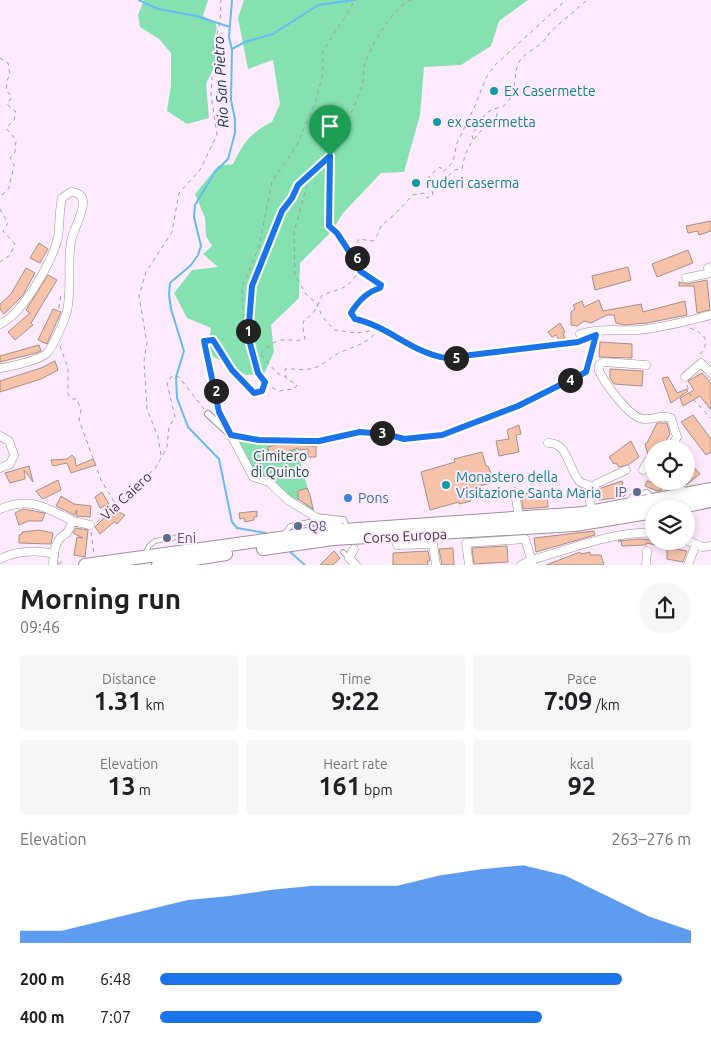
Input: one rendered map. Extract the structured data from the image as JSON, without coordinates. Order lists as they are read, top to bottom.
{
  "streets": {
    "main road": ["Corso Europa"],
    "street": ["Via Caiero"]
  },
  "water": ["Rio San Pietro"],
  "parks": ["Cimitero di Quinto"],
  "places": [
    "Ex Casermette",
    "ex casermetta",
    "ruderi caserma",
    "Monastero della Visitazione Santa Maria",
    "IP",
    "Pons",
    "Q8",
    "Eni"
  ],
  "page": {
    "pins": [
      "6",
      "1",
      "5",
      "4",
      "2",
      "3"
    ],
    "heading": ["Morning run", "09:46"],
    "stats": [
      ["Distance", "1.31 km"],
      ["Time", "9:22"],
      ["Pace", "7:09 /km"],
      ["Elevation", "13 m"],
      ["Heart rate", "161 bpm"],
      ["kcal", "92"]
    ],
    "chart": ["Elevation", "263–276 m"],
    "list": [
      {
        "name": "200 m",
        "note": "6:48"
      },
      {
        "name": "400 m",
        "note": "7:07"
      }
    ]
  }
}
